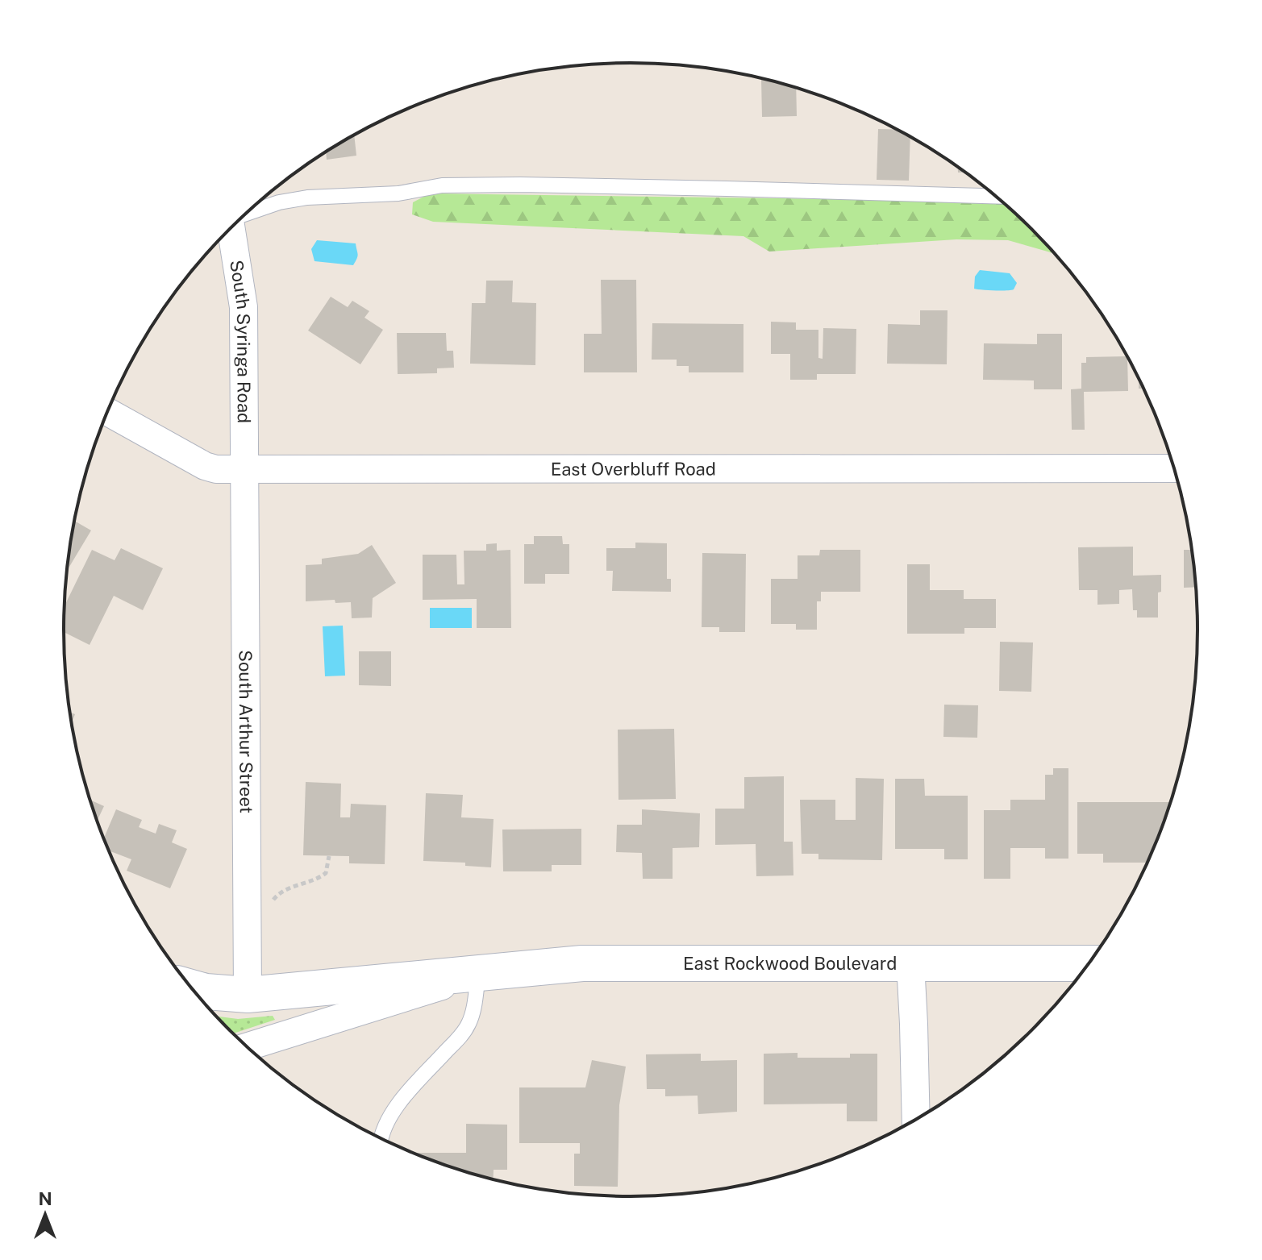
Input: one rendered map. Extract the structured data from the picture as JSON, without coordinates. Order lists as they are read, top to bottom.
{
  "streets": {
    "street": [
      "South Syringa Road",
      "East Overbluff Road",
      "South Arthur Street",
      "East Rockwood Boulevard"
    ]
  },
  "crossings": [
    ["South Syringa Road", "East Overbluff Road"],
    ["South Syringa Road", "South Arthur Street"],
    ["East Overbluff Road", "South Arthur Street"],
    ["South Arthur Street", "East Rockwood Boulevard"]
  ],
  "north": "top"
}
